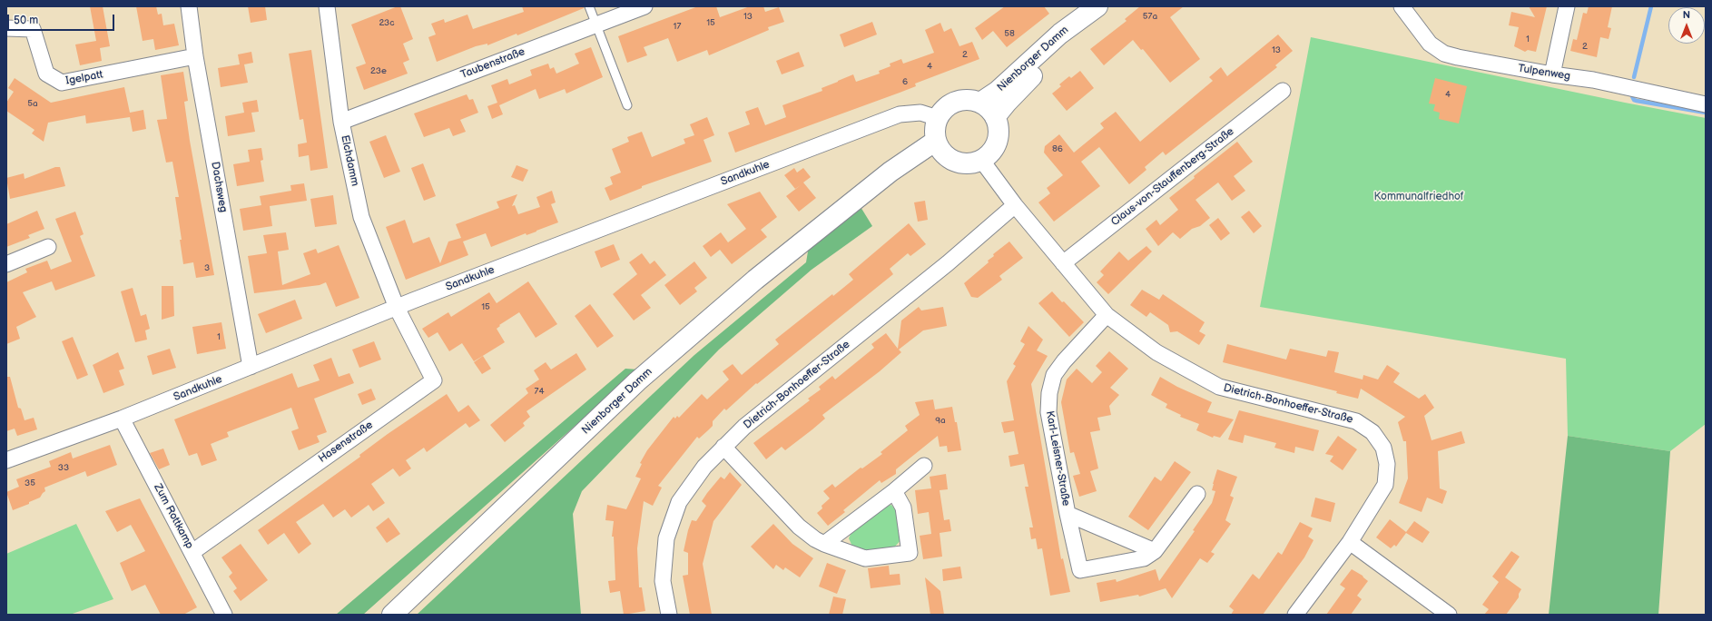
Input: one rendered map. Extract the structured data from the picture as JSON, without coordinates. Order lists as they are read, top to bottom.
{
  "streets": {
    "street": [
      "Nienborger Damm",
      "Taubenstraße",
      "Tulpenweg",
      "Igelpatt",
      "Elchdamm",
      "Sandkuhle",
      "Claus-von-Stauffenberg-Straße",
      "Dachsweg",
      "Dietrich-Bonhoeffer-Straße",
      "Hasenstraße",
      "Karl-Leisner-Straße",
      "Zum Rottkamp"
    ]
  },
  "crossings": [
    ["Nienborger Damm", "Sandkuhle"],
    ["Nienborger Damm", "Dietrich-Bonhoeffer-Straße"],
    ["Taubenstraße", "Elchdamm"],
    ["Igelpatt", "Dachsweg"],
    ["Elchdamm", "Sandkuhle"],
    ["Elchdamm", "Hasenstraße"],
    ["Sandkuhle", "Dachsweg"],
    ["Sandkuhle", "Dietrich-Bonhoeffer-Straße"],
    ["Sandkuhle", "Hasenstraße"],
    ["Sandkuhle", "Zum Rottkamp"],
    ["Claus-von-Stauffenberg-Straße", "Dietrich-Bonhoeffer-Straße"],
    ["Dietrich-Bonhoeffer-Straße", "Karl-Leisner-Straße"],
    ["Hasenstraße", "Zum Rottkamp"]
  ],
  "parks": ["Kommunalfriedhof"],
  "house_numbers": [
    "13",
    "57a",
    "23c",
    "15",
    "17",
    "58",
    "1",
    "2",
    "13",
    "2",
    "4",
    "23e",
    "6",
    "4",
    "5a",
    "86",
    "3",
    "15",
    "1",
    "74",
    "9a",
    "33",
    "35"
  ],
  "scale_bar": "50 m",
  "north": "top"
}
